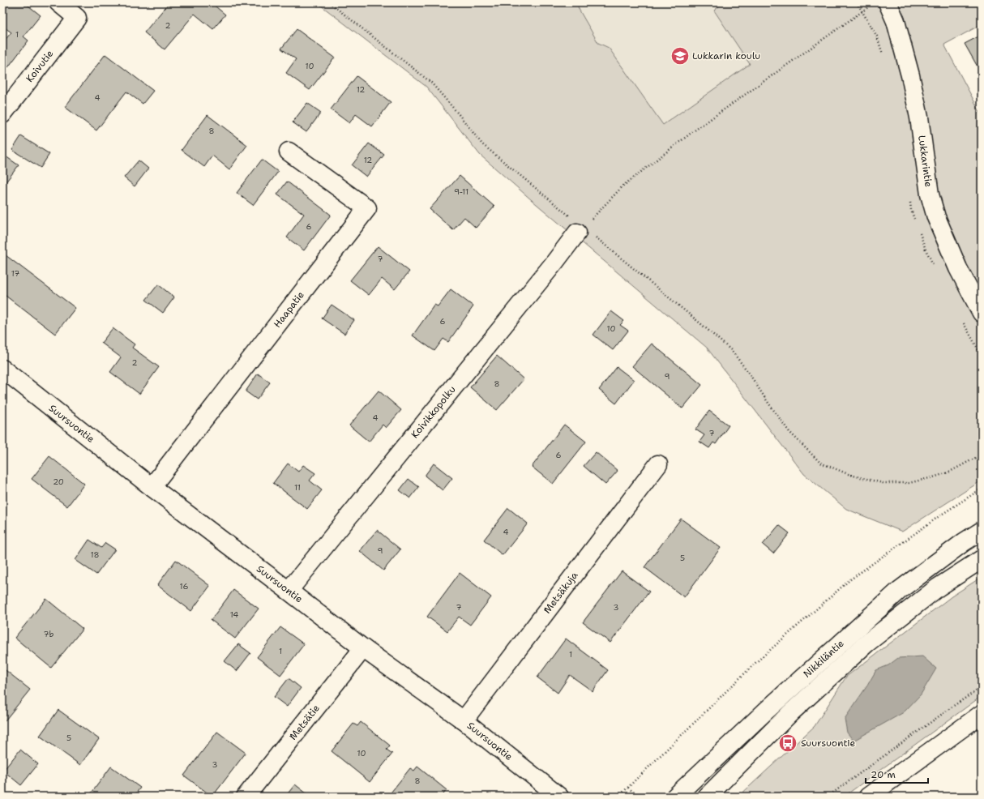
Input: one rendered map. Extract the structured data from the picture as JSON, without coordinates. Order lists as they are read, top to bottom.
{
  "streets": {
    "street": [
      "Koivutie",
      "Lukkarintie",
      "Haapatie",
      "Koivikkopolku",
      "Suursuontie",
      "Metsäkuja",
      "Nikkiläntie",
      "Metsätie"
    ]
  },
  "crossings": [
    ["Haapatie", "Suursuontie"],
    ["Koivikkopolku", "Suursuontie"],
    ["Suursuontie", "Metsäkuja"],
    ["Suursuontie", "Metsätie"]
  ],
  "places": {
    "school or university": ["Lukkarin koulu"],
    "bus stop": ["Suursuontie"]
  },
  "house_numbers": [
    "2",
    "1",
    "10",
    "12",
    "4",
    "8",
    "12",
    "9-11",
    "6",
    "7",
    "17",
    "6",
    "10",
    "2",
    "9",
    "8",
    "4",
    "7",
    "6",
    "20",
    "11",
    "4",
    "9",
    "18",
    "5",
    "16",
    "7",
    "3",
    "14",
    "7b",
    "1",
    "1",
    "5",
    "10",
    "3",
    "8"
  ],
  "scale_bar": "20 m"
}
